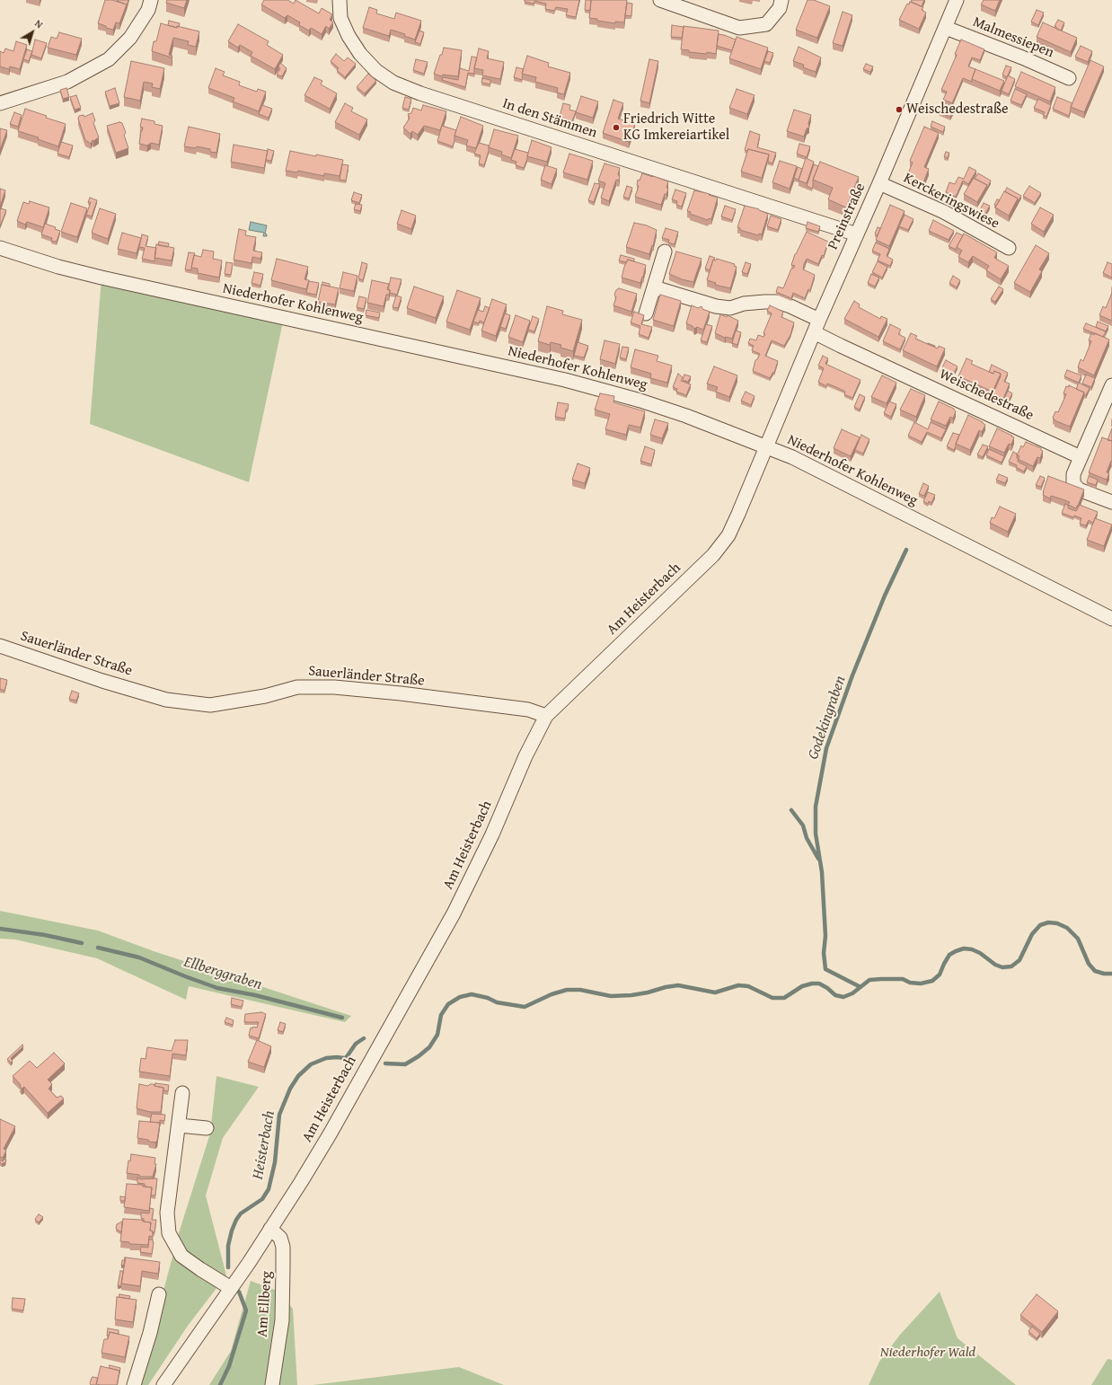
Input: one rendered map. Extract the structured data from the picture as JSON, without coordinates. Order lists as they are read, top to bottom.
{
  "streets": {
    "street": [
      "Malmessiepen",
      "In den Stämmen",
      "Kerckeringswiese",
      "Preinstraße",
      "Niederhofer Kohlenweg",
      "Weischedestraße",
      "Am Heisterbach",
      "Sauerländer Straße",
      "Am Ellberg"
    ]
  },
  "crossings": [
    ["Malmessiepen", "Preinstraße"],
    ["In den Stämmen", "Preinstraße"],
    ["Kerckeringswiese", "Preinstraße"],
    ["Preinstraße", "Niederhofer Kohlenweg"],
    ["Preinstraße", "Weischedestraße"],
    ["Preinstraße", "Am Heisterbach"],
    ["Niederhofer Kohlenweg", "Am Heisterbach"],
    ["Am Heisterbach", "Sauerländer Straße"],
    ["Am Heisterbach", "Am Ellberg"]
  ],
  "water": ["Godekingraben", "Ellberggraben", "Heisterbach"],
  "parks": ["Niederhofer Wald"],
  "places": ["Weischedestraße", "Friedrich Witte KG Imkereiartikel"],
  "north": "top right"
}
